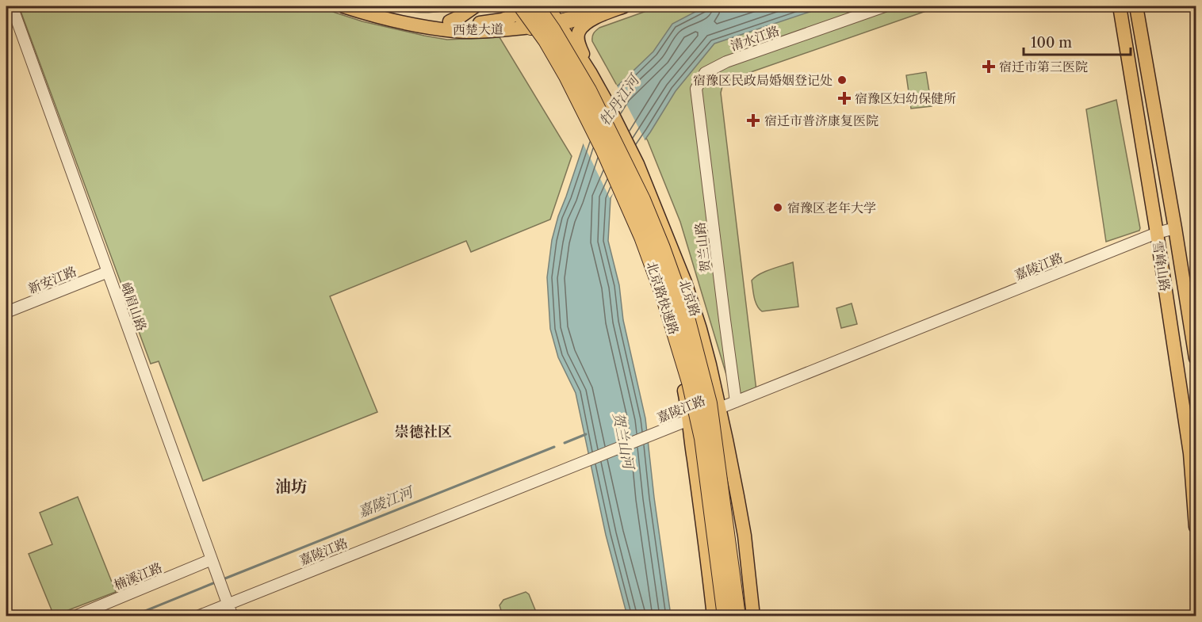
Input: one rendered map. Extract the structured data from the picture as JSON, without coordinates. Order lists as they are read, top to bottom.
{
  "streets": {
    "highway": ["西楚大道", "北京路快速路"],
    "main road": ["雪峰山路", "北京路"],
    "street": [
      "清水江路",
      "贺兰山路",
      "嘉陵江路",
      "新安江路",
      "峨眉山路",
      "楠溪江路"
    ]
  },
  "crossings": [
    ["西楚大道", "北京路快速路"],
    ["西楚大道", "北京路"],
    ["清水江路", "贺兰山路"],
    ["贺兰山路", "嘉陵江路"],
    ["嘉陵江路", "雪峰山路"],
    ["嘉陵江路", "北京路"],
    ["嘉陵江路", "峨眉山路"],
    ["新安江路", "峨眉山路"],
    ["峨眉山路", "楠溪江路"]
  ],
  "districts": ["崇德社区", "油坊"],
  "water": ["牡丹江河", "贺兰山河", "嘉陵江河"],
  "places": {
    "health": ["宿迁市第三医院", "宿豫区妇幼保健所", "宿迁市普济康复医院"],
    "other": ["宿豫区民政局婚姻登记处", "宿豫区老年大学"]
  },
  "scale_bar": "100 m"
}
